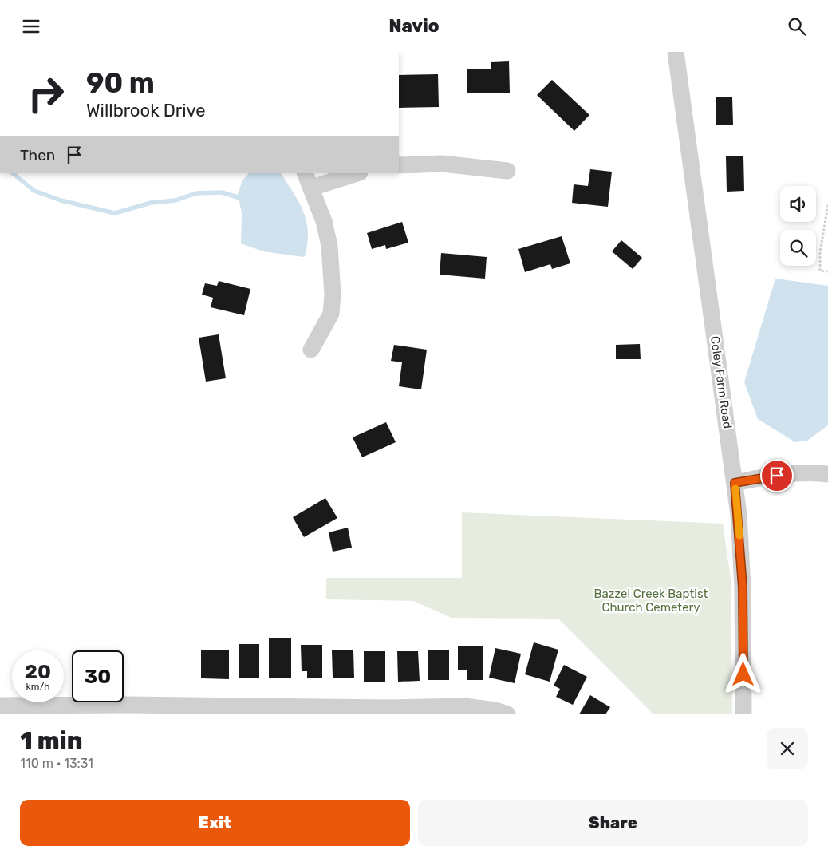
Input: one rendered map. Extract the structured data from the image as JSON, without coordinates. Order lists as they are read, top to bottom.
{
  "streets": {
    "street": ["Coley Farm Road"]
  },
  "parks": ["Bazzel Creek Baptist Church Cemetery"],
  "page": {
    "header": "Navio",
    "turn": ["90 m", "Willbrook Drive"],
    "then": "Then",
    "speed": "20 km/h",
    "limit": "30",
    "heading": ["1 min", "110 m · 13:31"],
    "buttons": ["Exit", "Share"]
  }
}
